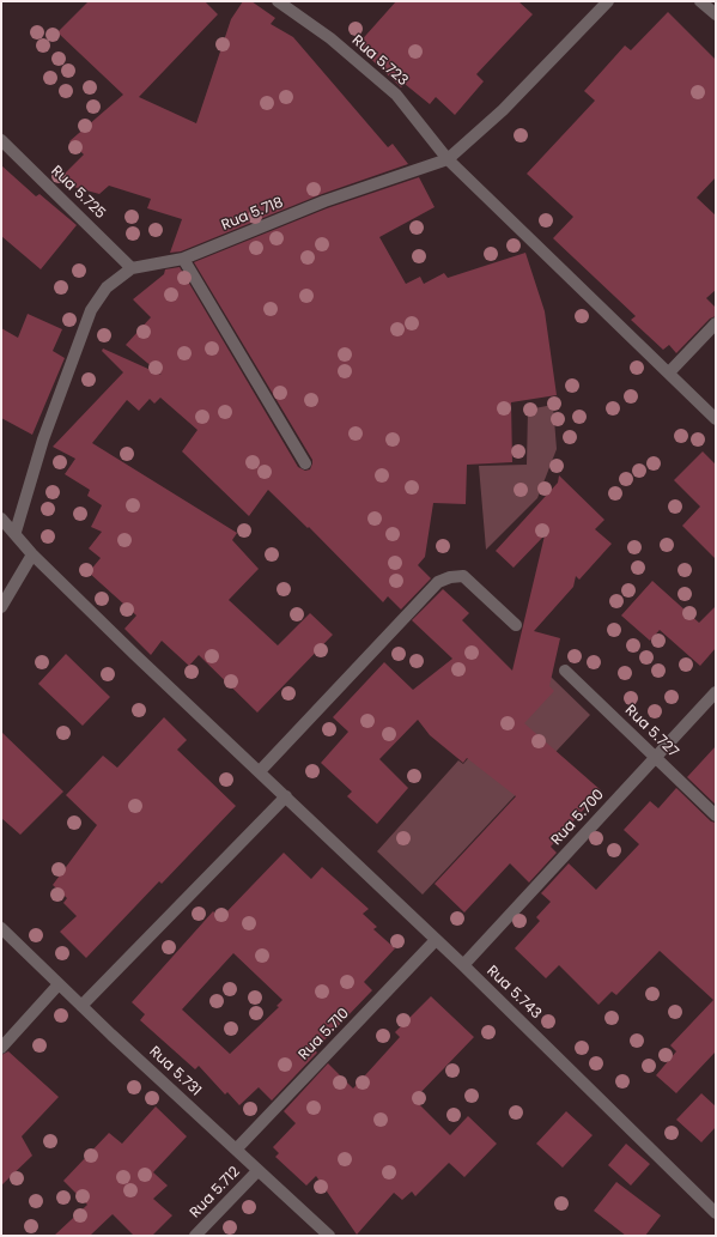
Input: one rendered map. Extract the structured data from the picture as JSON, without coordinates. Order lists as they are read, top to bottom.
{
  "streets": {
    "street": [
      "Rua 5.723",
      "Rua 5.725",
      "Rua 5.718",
      "Rua 5.727",
      "Rua 5.700",
      "Rua 5.743",
      "Rua 5.710",
      "Rua 5.731",
      "Rua 5.712"
    ]
  },
  "crossings": [
    ["Rua 5.723", "Rua 5.718"],
    ["Rua 5.725", "Rua 5.718"],
    ["Rua 5.718", "Rua 5.743"],
    ["Rua 5.727", "Rua 5.700"],
    ["Rua 5.700", "Rua 5.743"],
    ["Rua 5.743", "Rua 5.710"],
    ["Rua 5.710", "Rua 5.731"],
    ["Rua 5.731", "Rua 5.712"]
  ]
}
